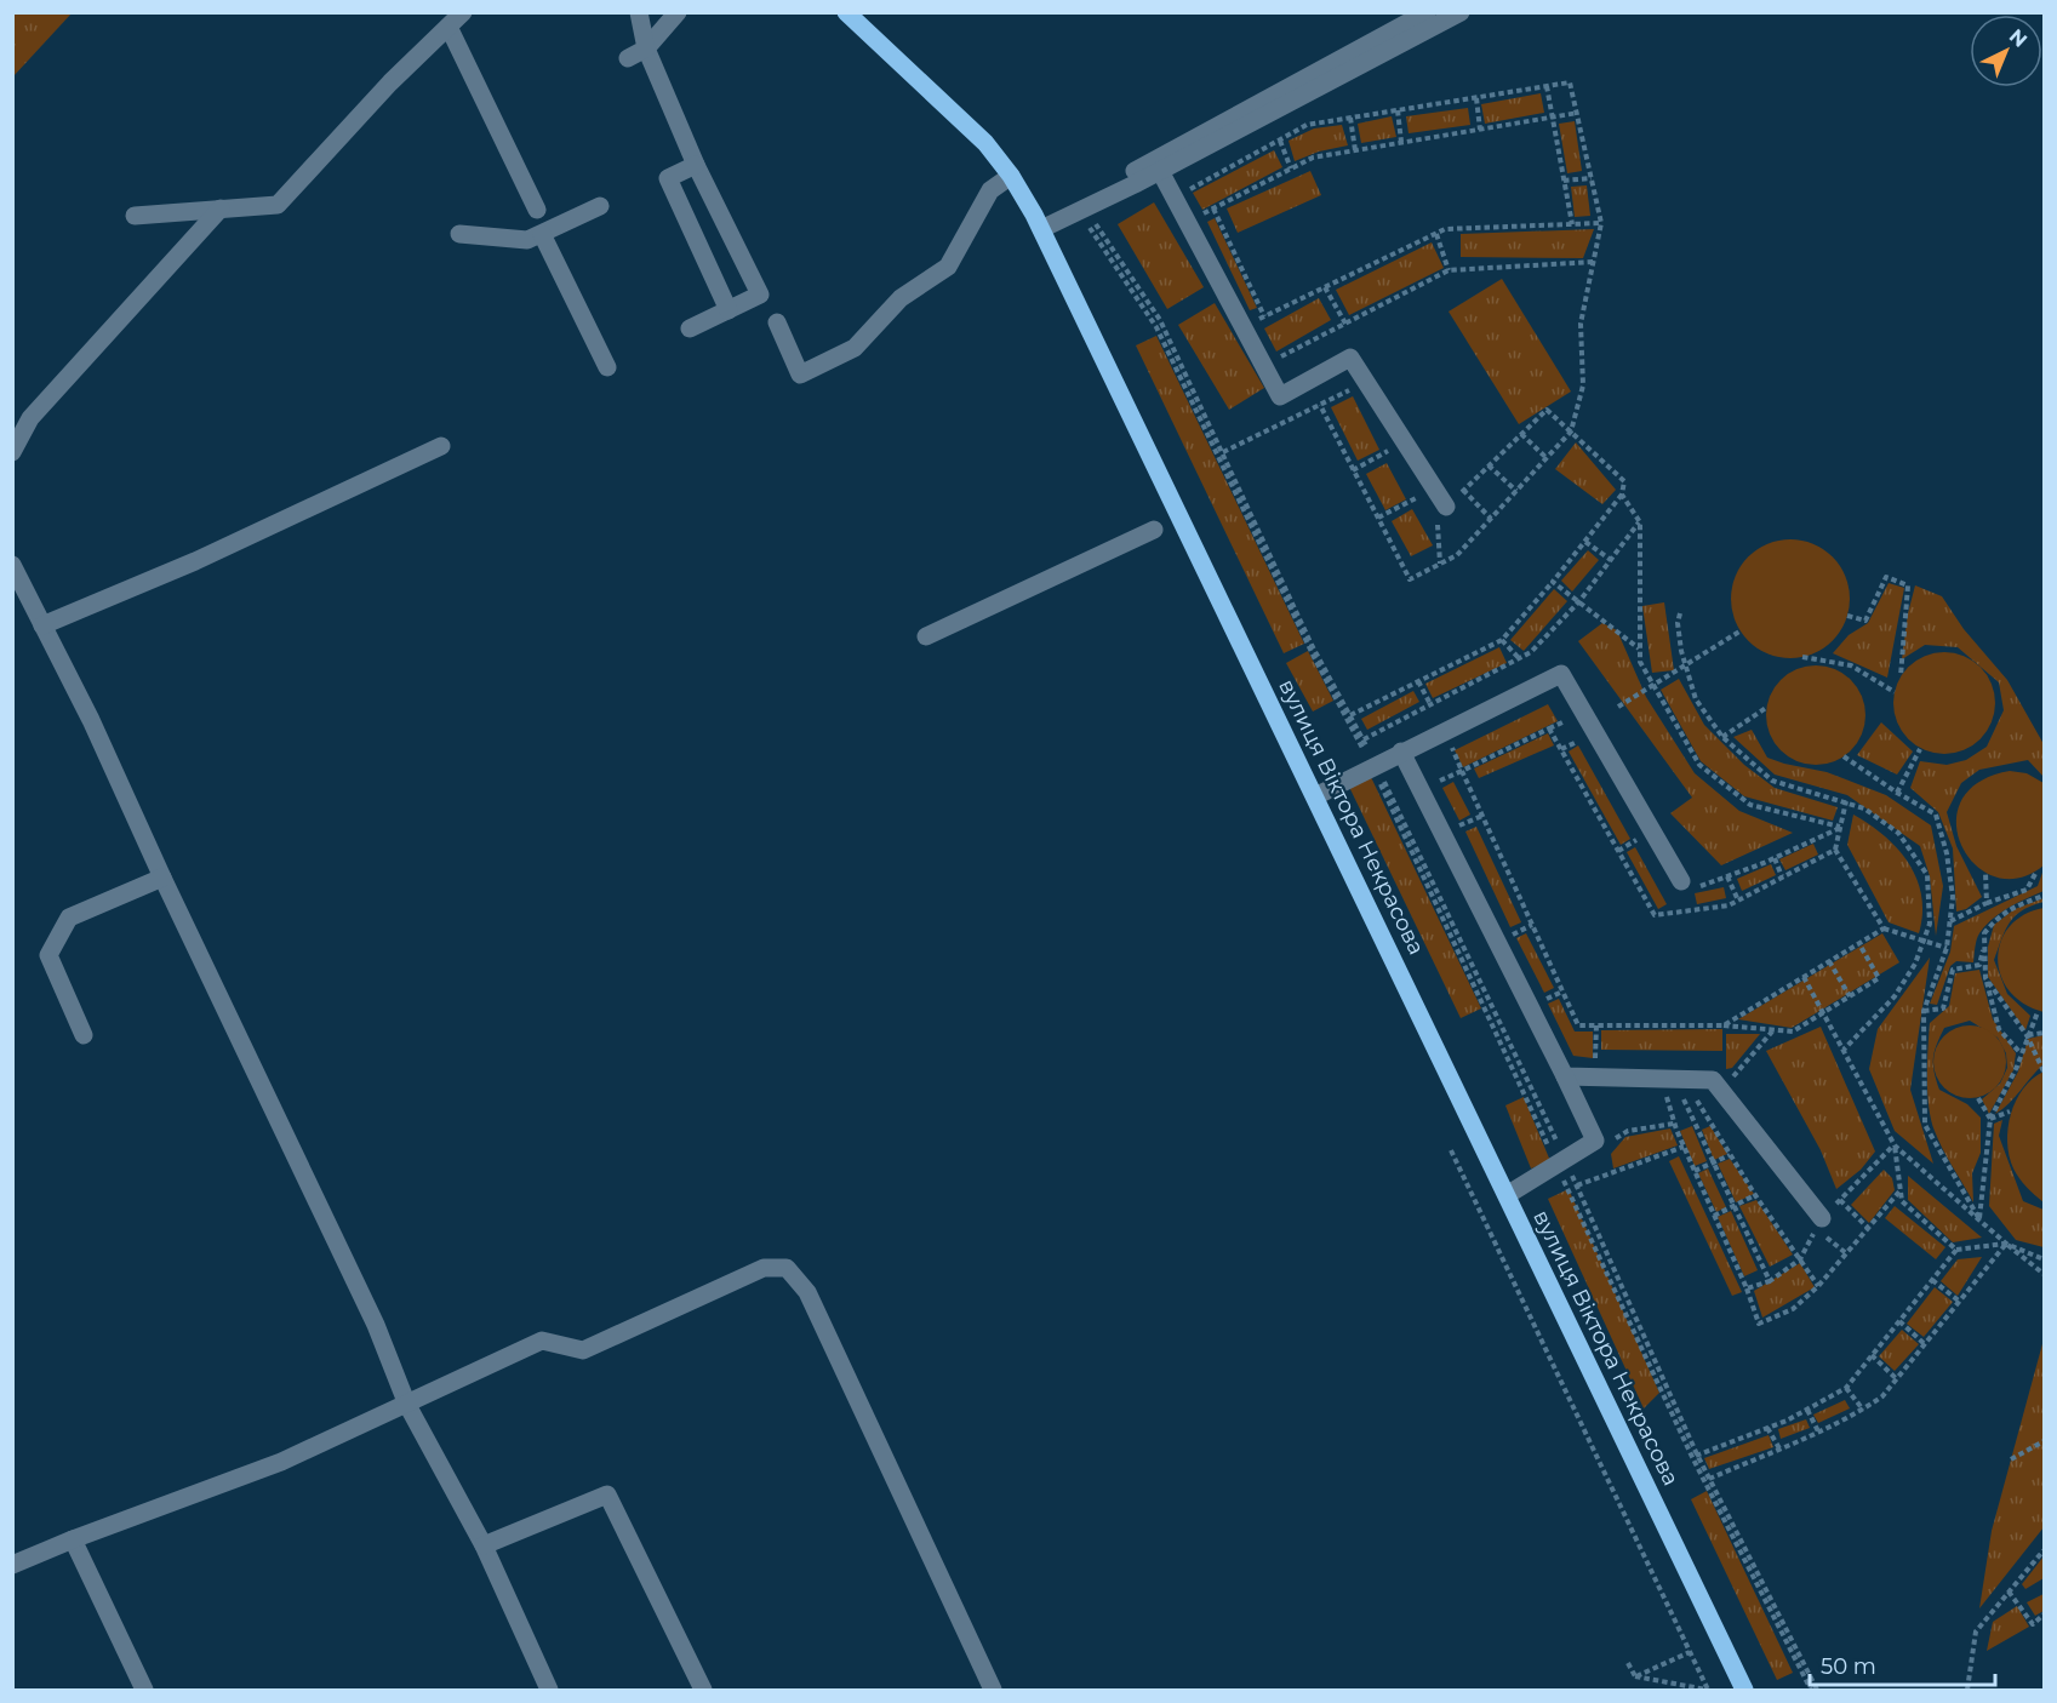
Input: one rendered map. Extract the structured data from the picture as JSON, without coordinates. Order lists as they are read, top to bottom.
{
  "streets": {
    "main road": ["вулиця Віктора Некрасова"]
  },
  "scale_bar": "50 m",
  "north": "top right"
}
